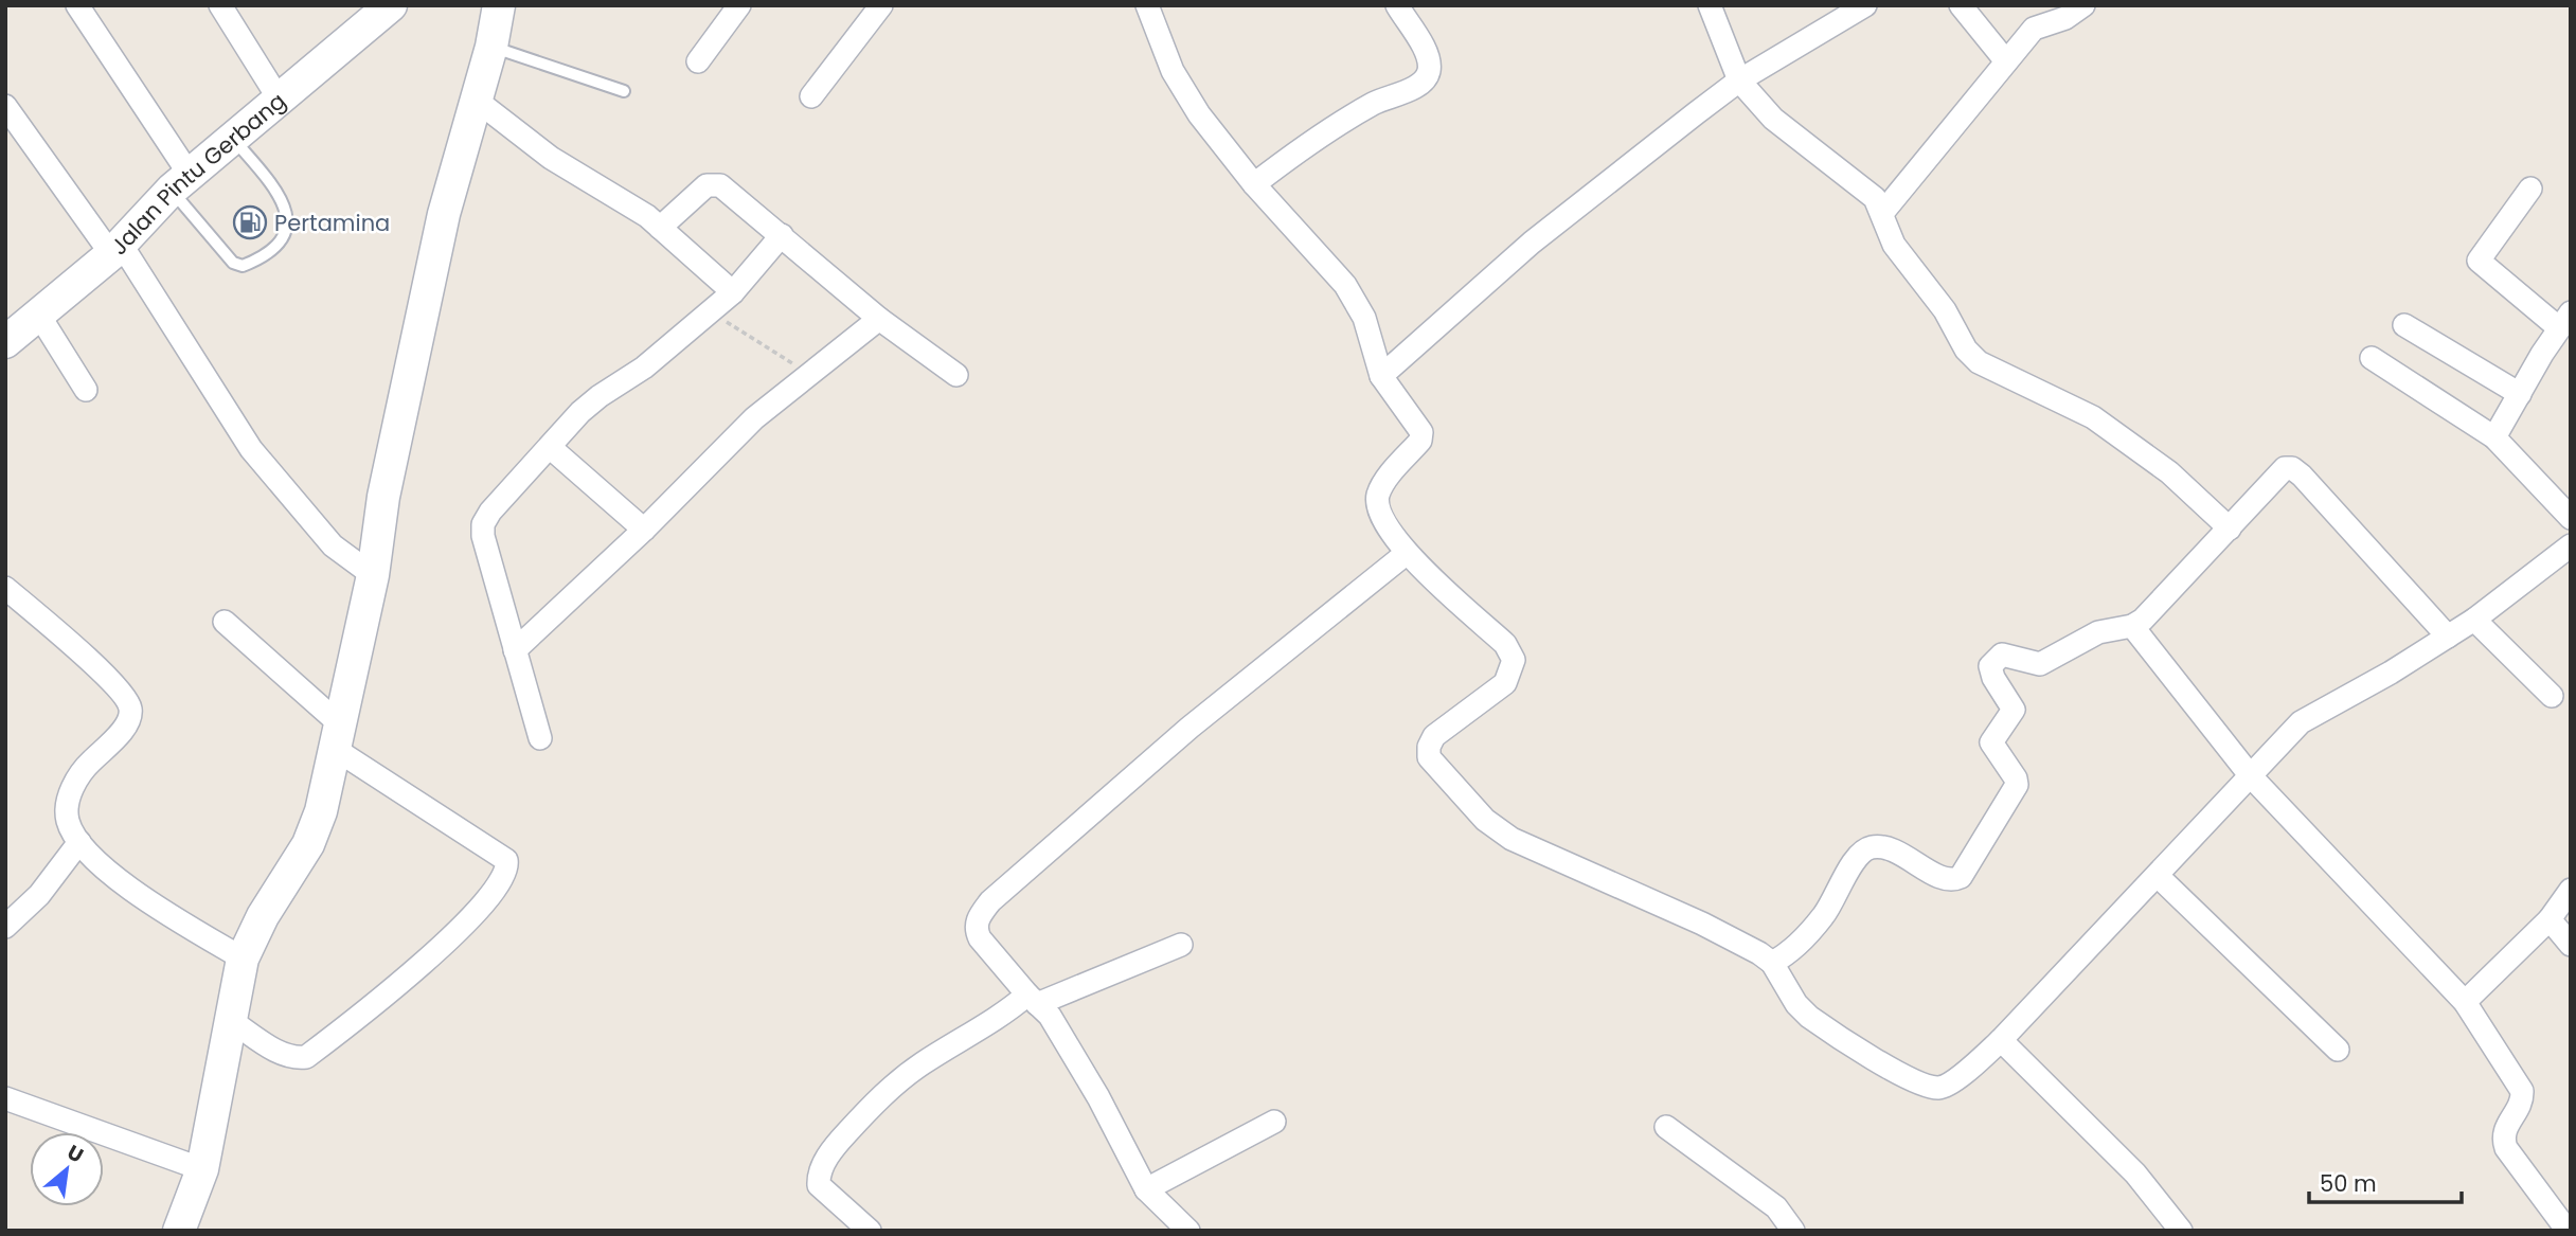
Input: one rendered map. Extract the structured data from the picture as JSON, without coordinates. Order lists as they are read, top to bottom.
{
  "streets": {
    "main road": ["Jalan Pintu Gerbang"]
  },
  "places": {
    "fuel station": ["Pertamina"]
  },
  "scale_bar": "50 m",
  "north": "top right"
}
